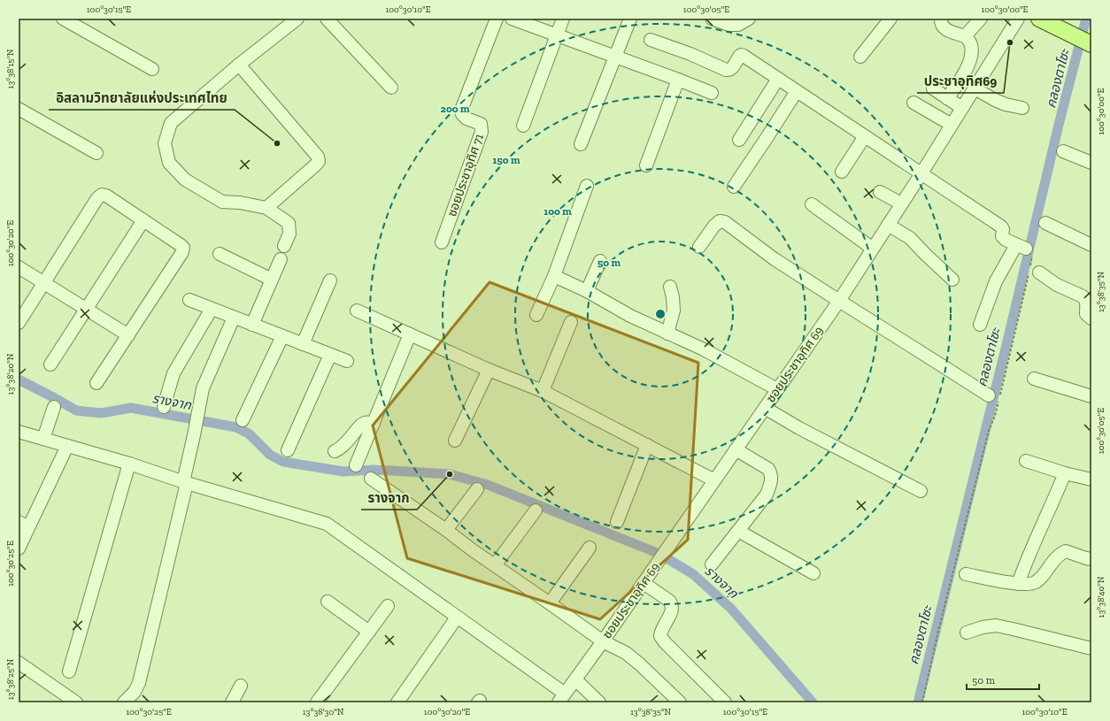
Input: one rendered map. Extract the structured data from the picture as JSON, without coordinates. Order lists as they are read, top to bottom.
{
  "streets": {
    "street": ["ซอยประชาอุทิศ 71", "ซอยประชาอุทิศ 69"]
  },
  "water": ["คลองตาโซะ", "รางจาก"],
  "places": ["ประชาอุทิศ69", "อิสลามวิทยาลัยแห่งประเทศไทย", "รางจาก"],
  "scale_bar": "50 m",
  "coordinates": [
    "100°30'15\"E",
    "100°30'10\"E",
    "100°30'05\"E",
    "100°30'00\"E",
    "13°38'15\"N",
    "100°30'20\"E",
    "13°38'35\"N",
    "13°38'20\"N",
    "100°30'25\"E",
    "13°38'40\"N",
    "13°38'25\"N",
    "13°38'30\"N"
  ],
  "rings": [
    "200 m",
    "150 m",
    "100 m",
    "50 m"
  ]
}
